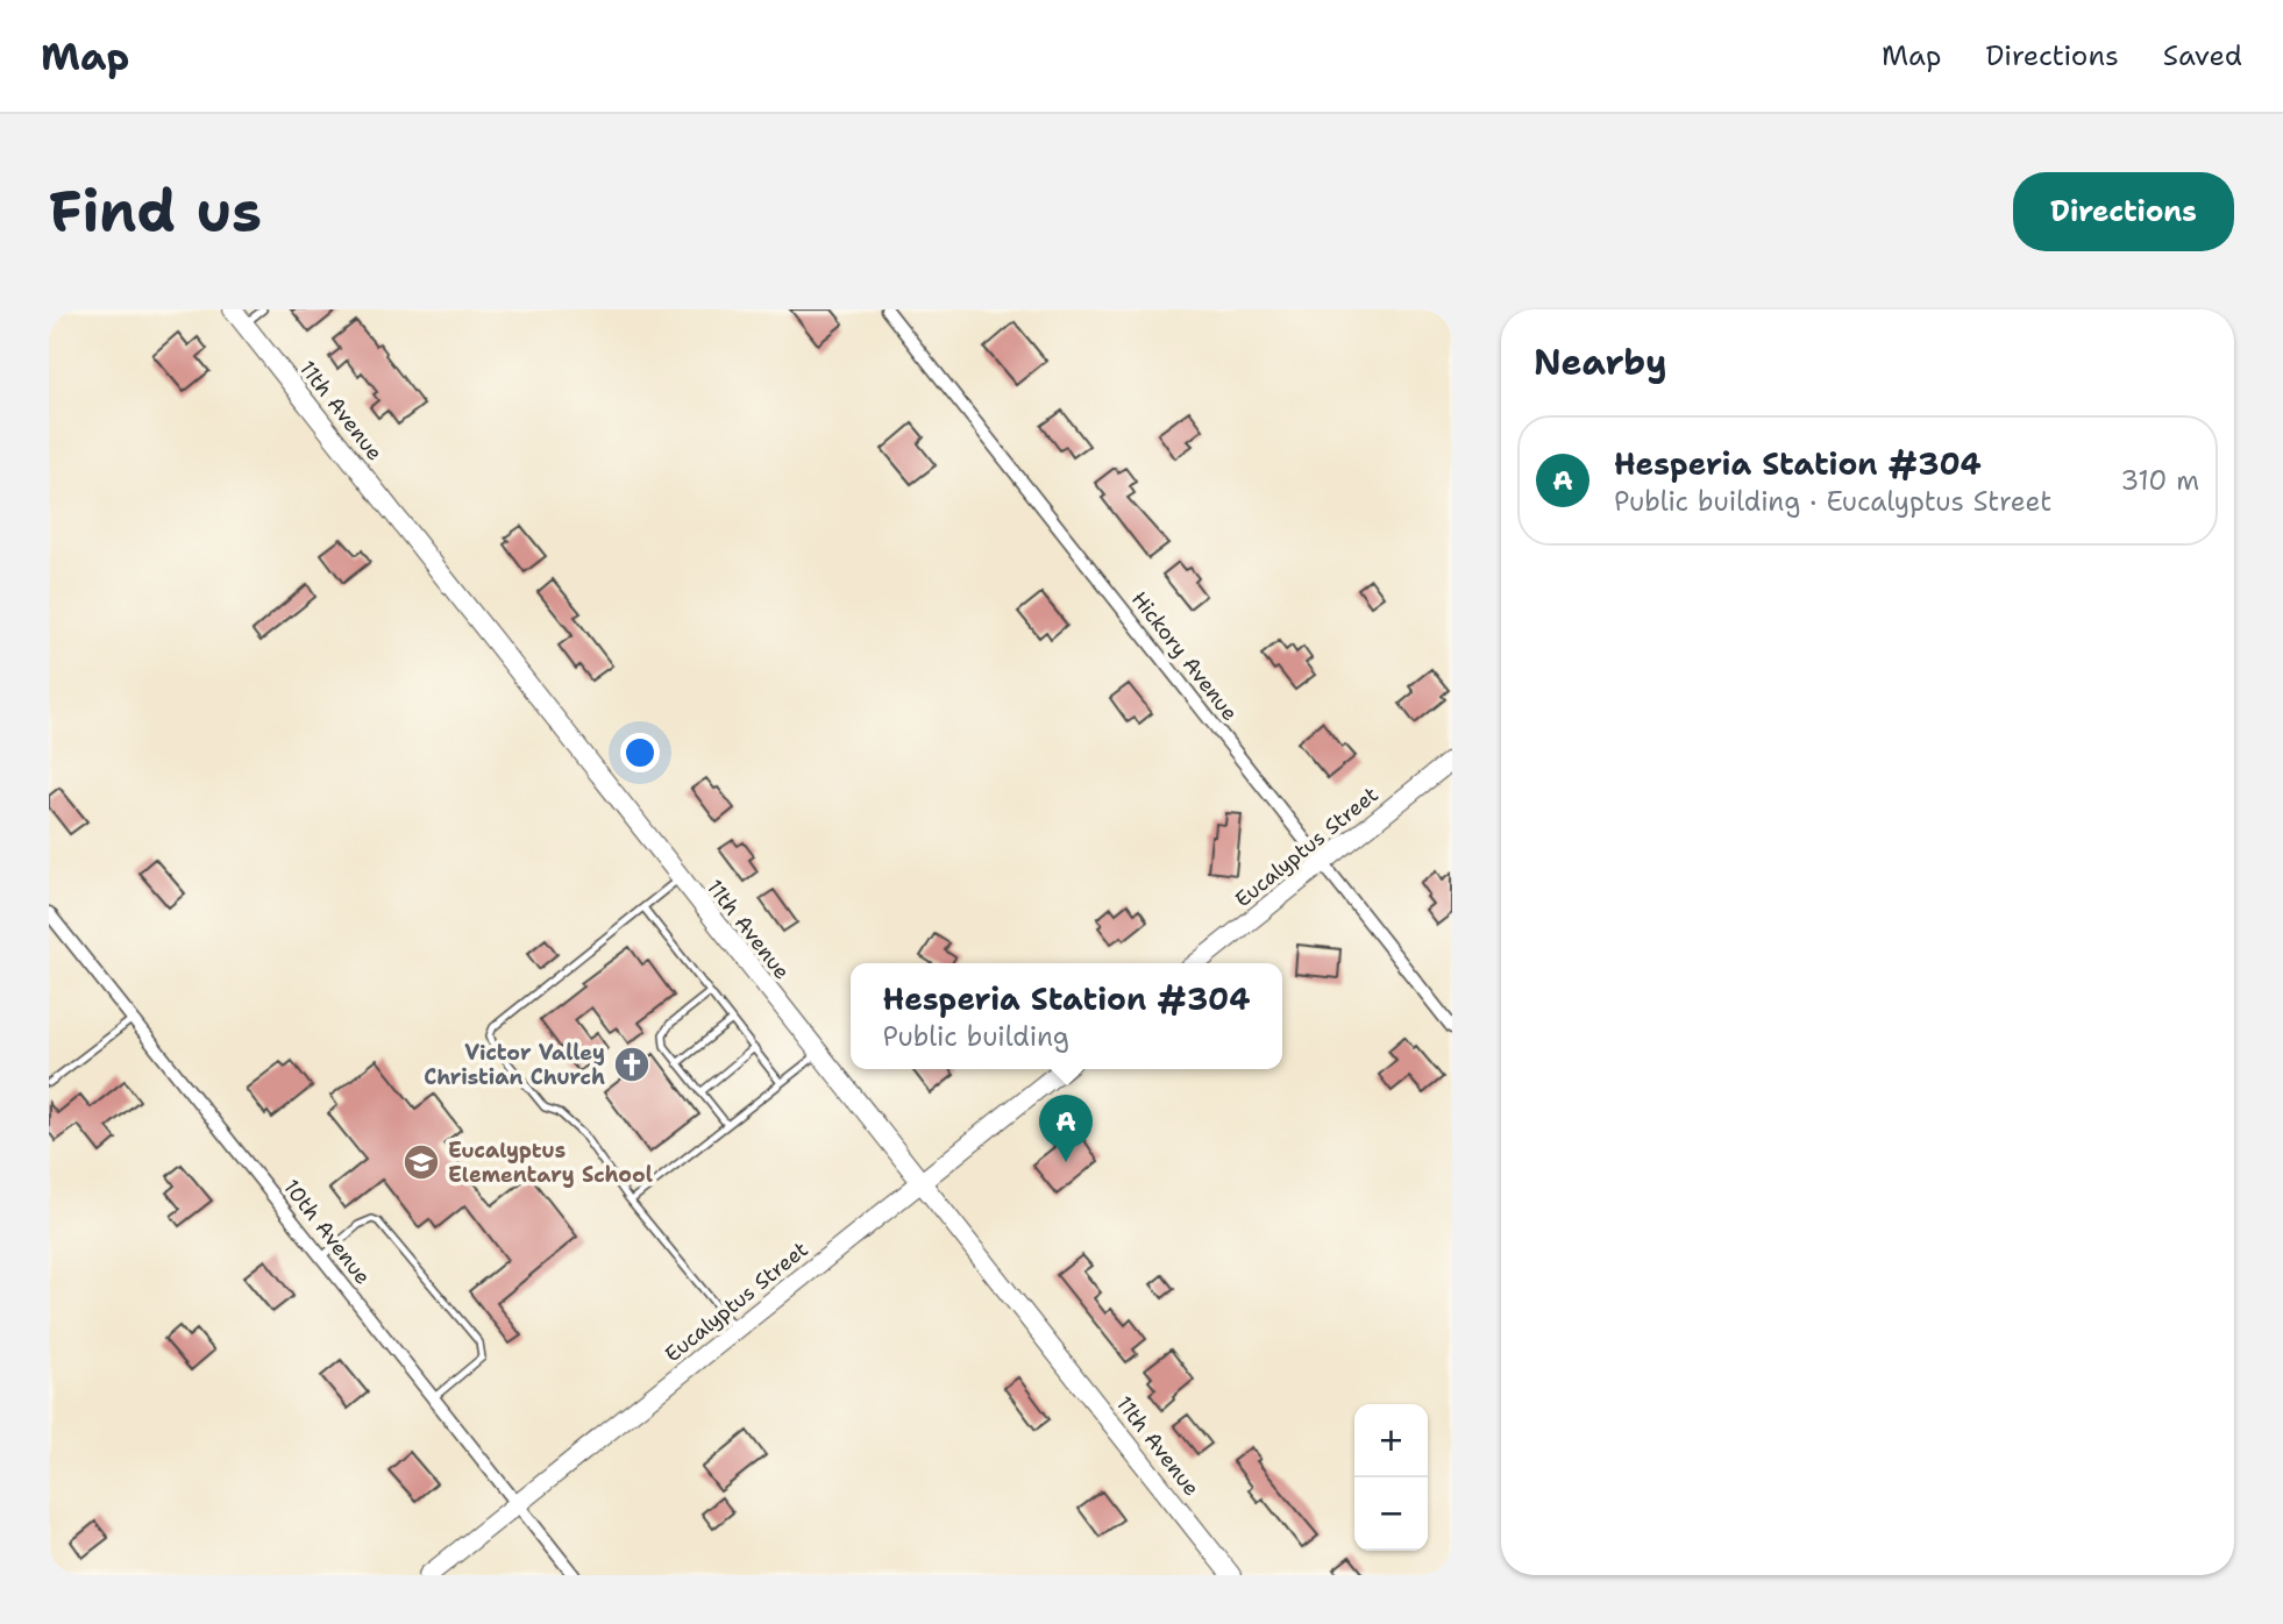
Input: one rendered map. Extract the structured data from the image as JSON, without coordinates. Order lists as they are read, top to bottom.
{
  "streets": {
    "main road": ["11th Avenue", "Eucalyptus Street"],
    "street": ["Hickory Avenue", "10th Avenue"]
  },
  "crossings": [
    ["11th Avenue", "Eucalyptus Street"],
    ["Hickory Avenue", "Eucalyptus Street"],
    ["Eucalyptus Street", "10th Avenue"]
  ],
  "places": {
    "church": ["Victor Valley Christian Church"],
    "school or university": ["Eucalyptus Elementary School"]
  },
  "page": {
    "header": "Map",
    "nav": ["Map", "Directions", "Saved"],
    "buttons": "Directions",
    "title": "Find us",
    "heading": "Nearby",
    "list": [
      {
        "mark": "A",
        "name": "Hesperia Station #304",
        "note": "Public building · Eucalyptus Street",
        "value": "310 m"
      }
    ],
    "popup": ["Hesperia Station #304", "Public building"],
    "pins": "A",
    "map_buttons": ["+", "−"]
  }
}
